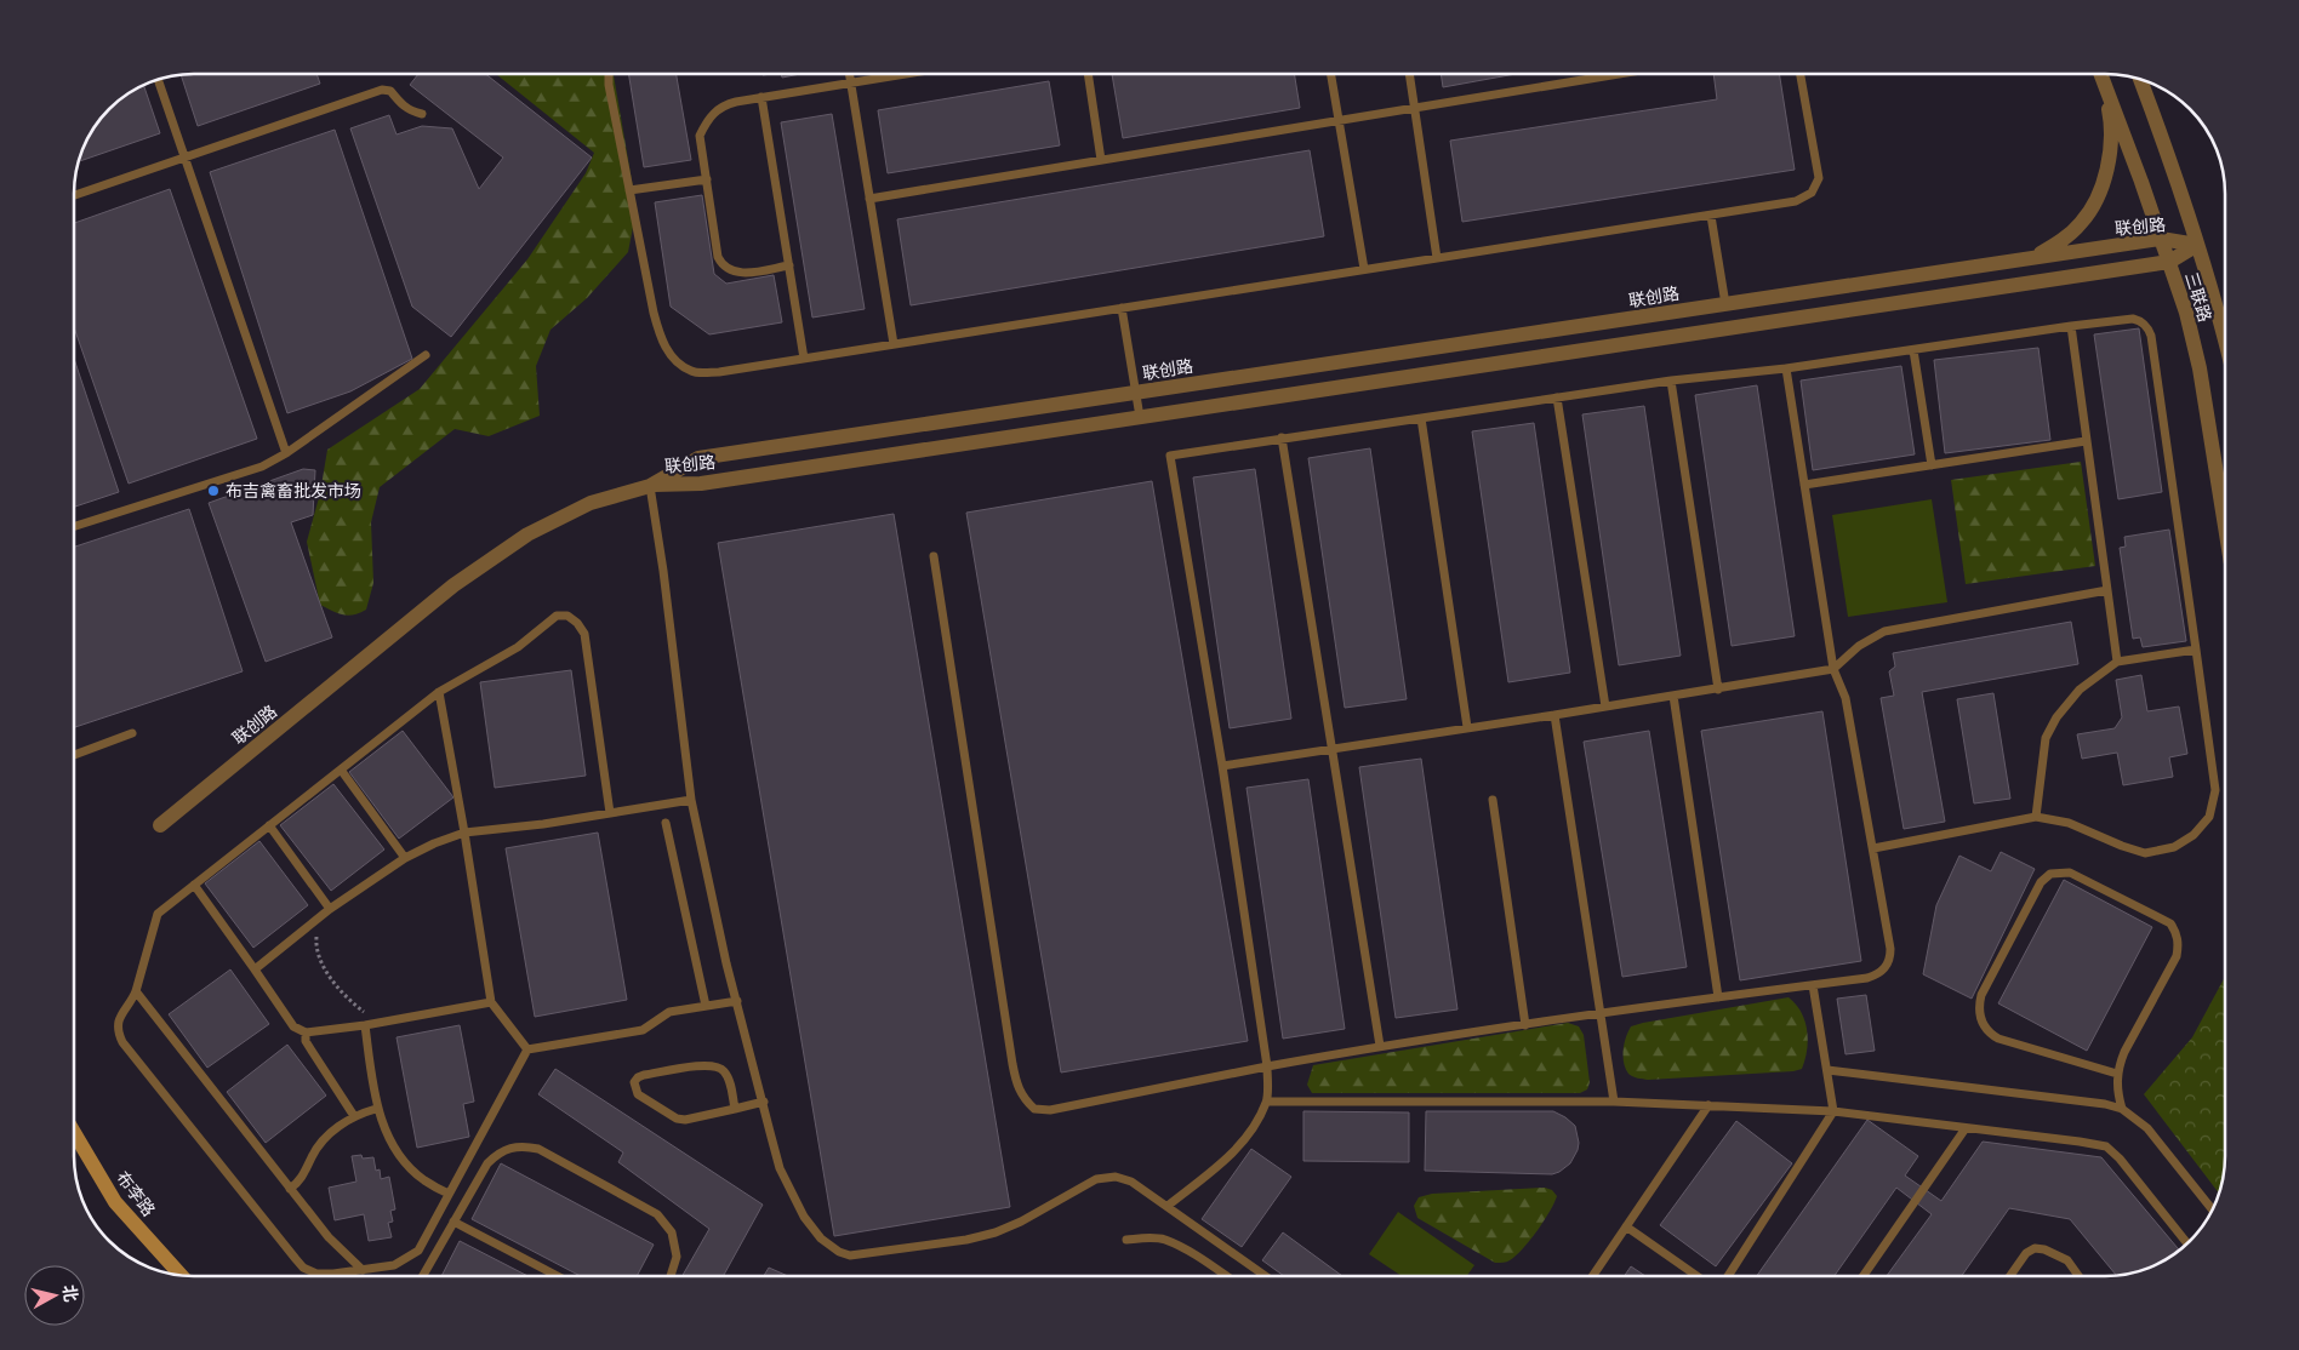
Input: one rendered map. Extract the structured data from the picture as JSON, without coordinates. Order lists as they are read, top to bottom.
{
  "streets": {
    "main road": ["布李路"],
    "street": ["联创路", "三联路"]
  },
  "crossings": [
    ["联创路", "三联路"]
  ],
  "places": ["布吉禽畜批发市场"],
  "north": "right"
}
